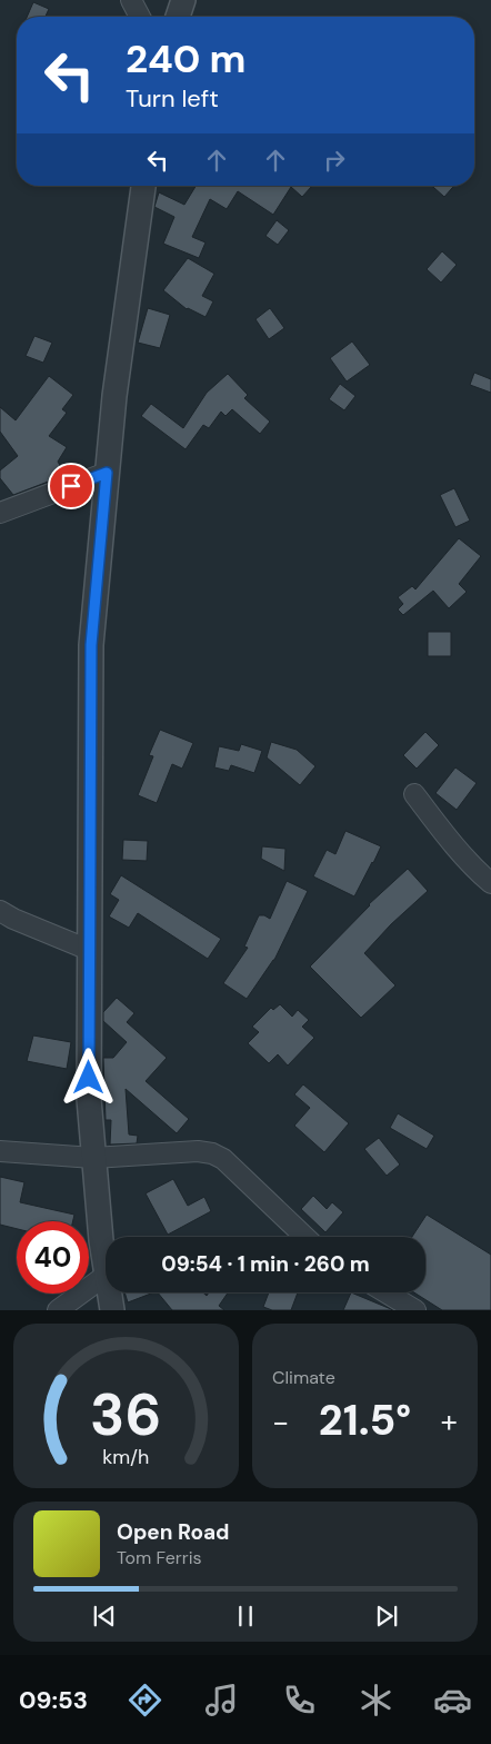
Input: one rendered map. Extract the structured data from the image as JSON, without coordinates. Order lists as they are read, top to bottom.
{
  "page": {
    "turn": ["240 m", "Turn left"],
    "limit": "40",
    "trip": "09:54 · 1 min · 260 m",
    "tile": "Climate",
    "heat": ["−", "21.5°", "+"],
    "song": ["Open Road", "Tom Ferris"],
    "tabs": "09:53",
    "gauge": ["36", "km/h"]
  }
}
